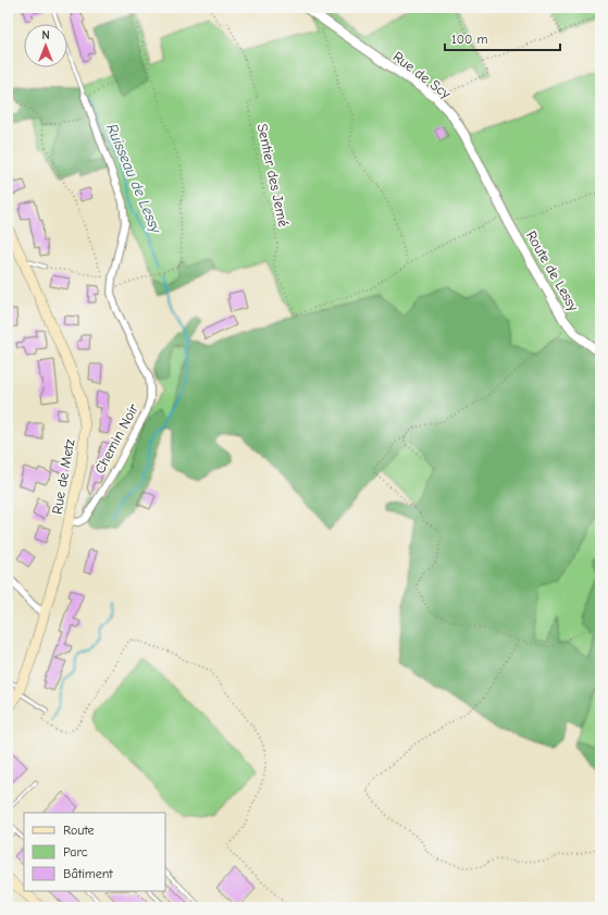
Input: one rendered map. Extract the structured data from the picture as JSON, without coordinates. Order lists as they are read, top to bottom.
{
  "streets": {
    "main road": ["Rue de Metz"],
    "street": ["Rue de Scy", "Route de Lessy", "Chemin Noir"],
    "path": ["Sentier des Jemé"]
  },
  "crossings": [
    ["Rue de Scy", "Route de Lessy"],
    ["Chemin Noir", "Rue de Metz"]
  ],
  "water": ["Ruisseau de Lessy"],
  "legend": ["Route", "Parc", "Bâtiment"],
  "scale_bar": "100 m",
  "north": "top"
}
